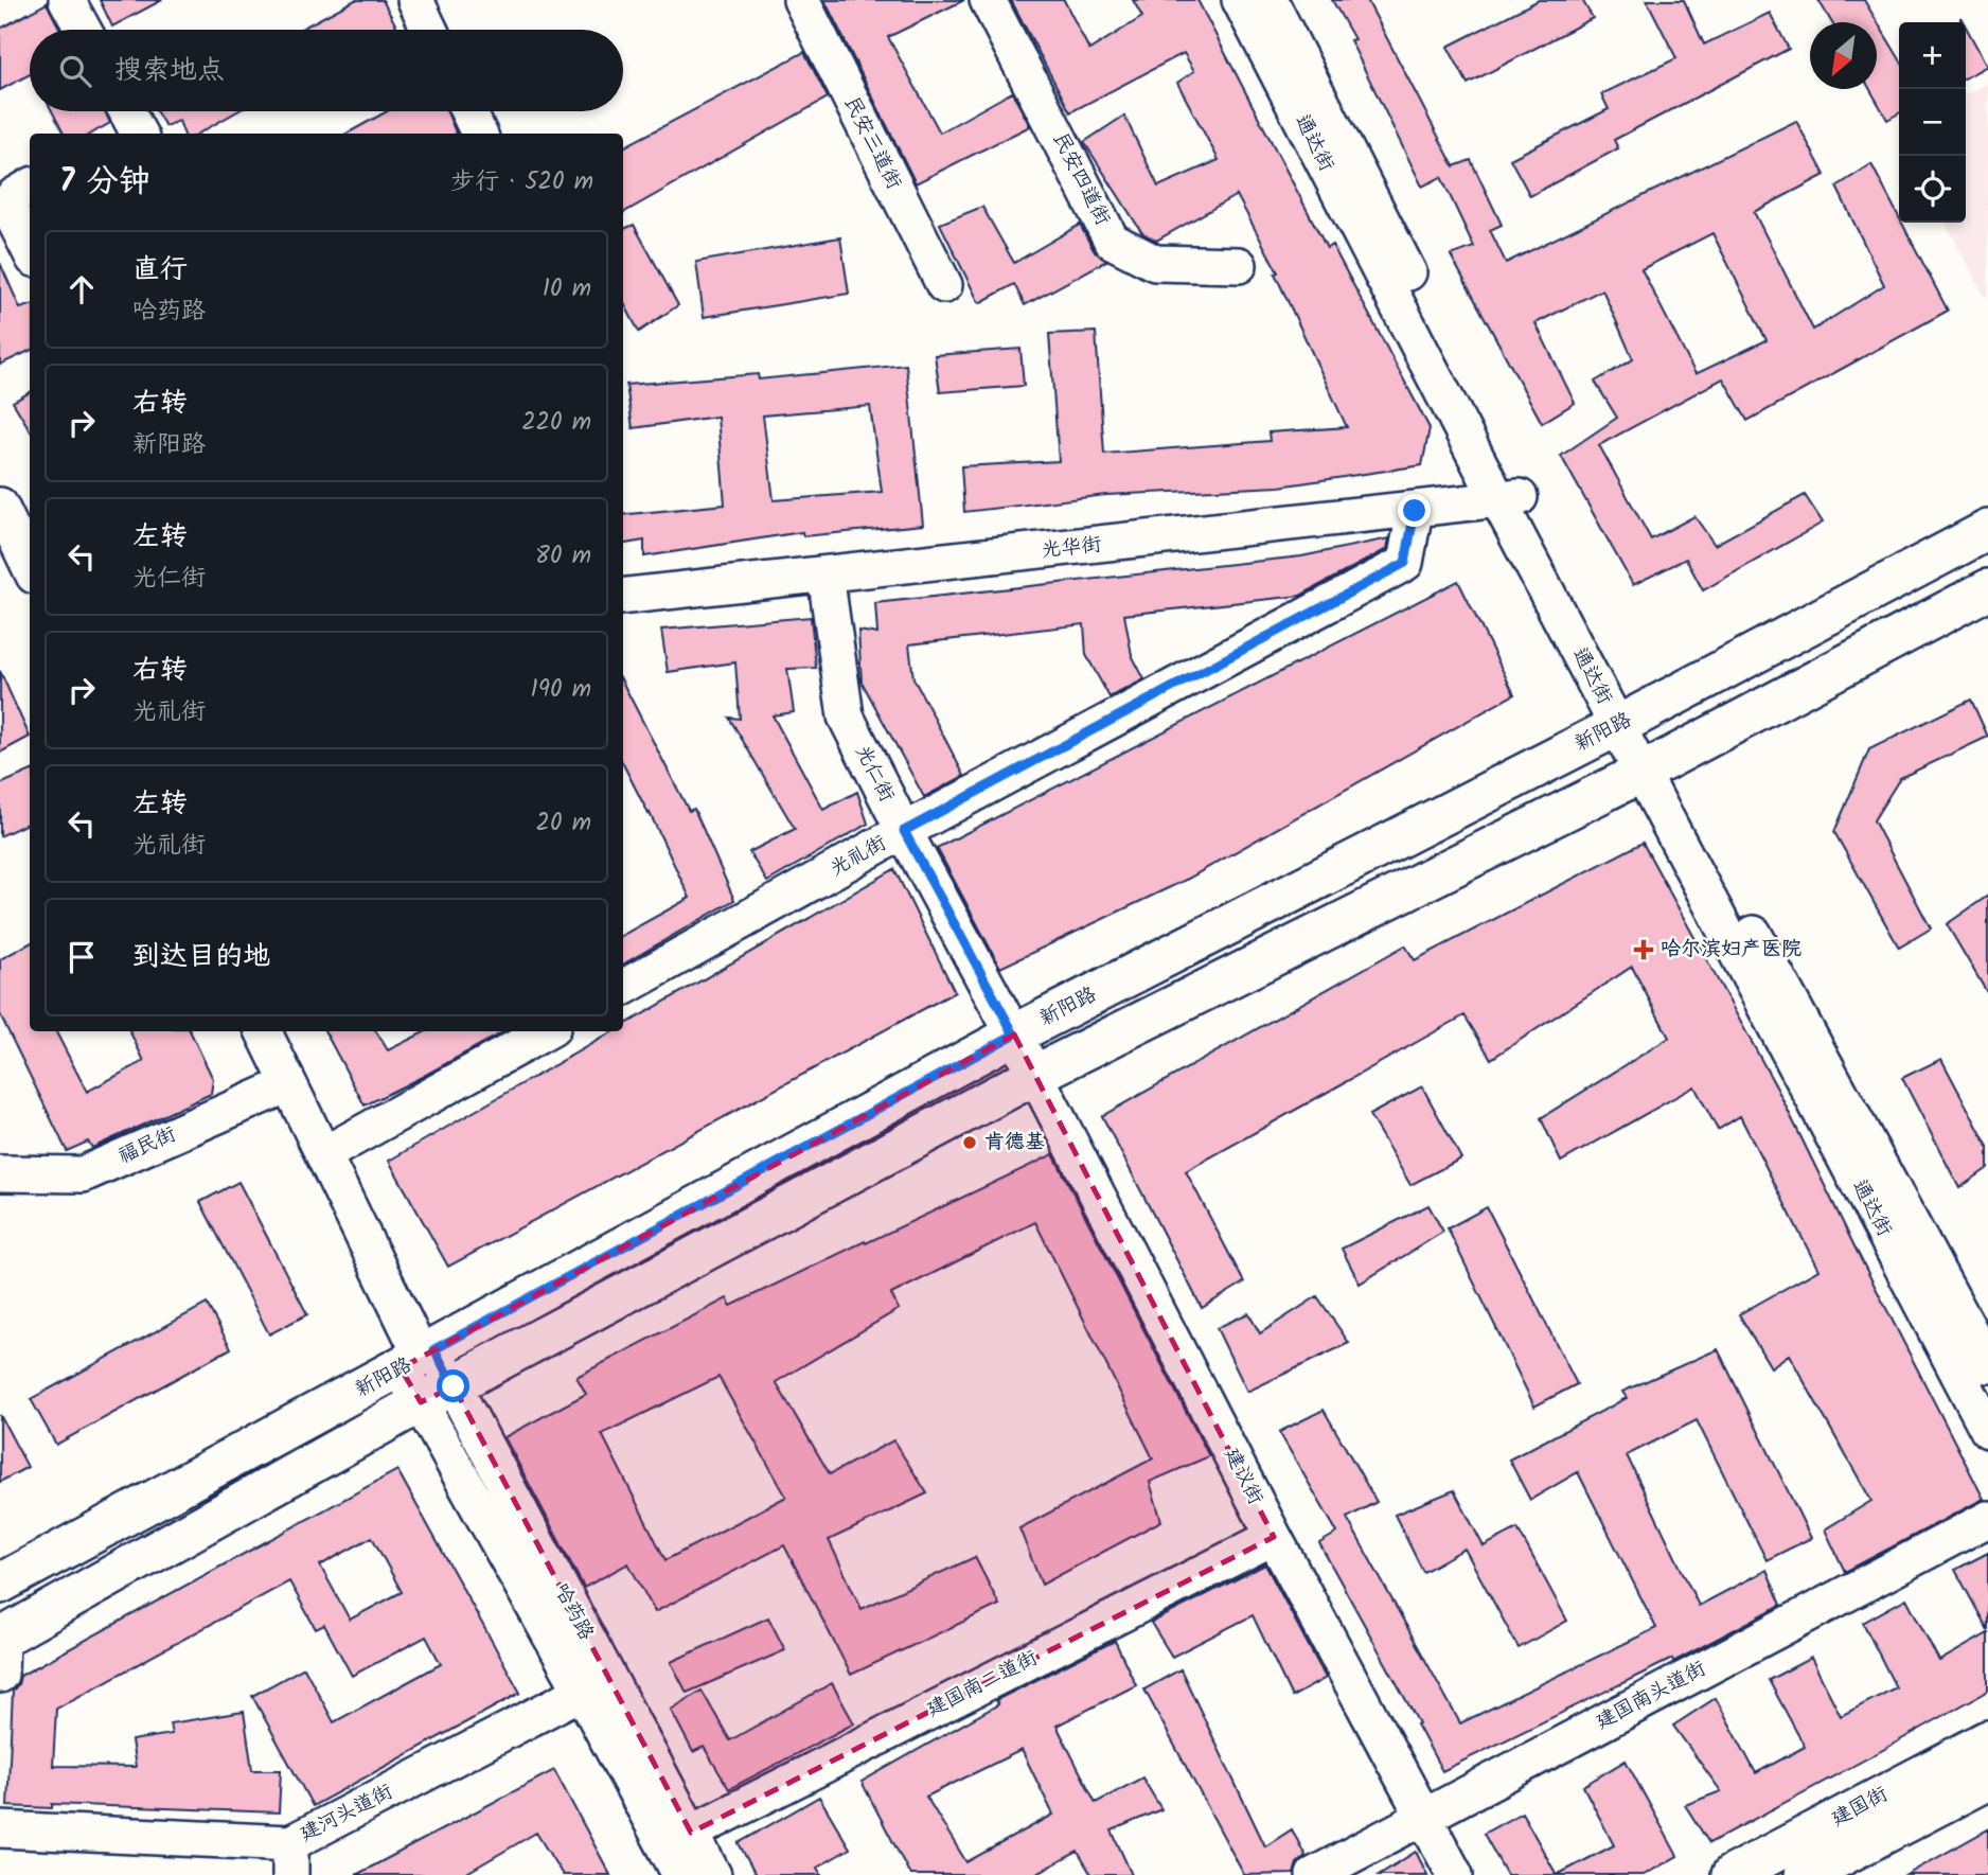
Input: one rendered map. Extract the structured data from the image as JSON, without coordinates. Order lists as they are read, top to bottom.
{
  "streets": {
    "main road": ["新阳路", "建国街"],
    "street": [
      "民安三道街",
      "通达街",
      "民安四道街",
      "光华街",
      "光仁街",
      "光礼街",
      "福民街",
      "建议街",
      "哈药路",
      "建国南二道街",
      "建国南头道街",
      "建河头道街"
    ]
  },
  "crossings": [
    ["通达街", "光华街"],
    ["通达街", "新阳路"],
    ["光华街", "光仁街"],
    ["光华街", "光礼街"],
    ["新阳路", "光仁街"],
    ["新阳路", "建议街"],
    ["新阳路", "哈药路"],
    ["光仁街", "光礼街"],
    ["光仁街", "建议街"],
    ["福民街", "哈药路"],
    ["建议街", "建国南二道街"],
    ["建议街", "建国南头道街"],
    ["哈药路", "建国南二道街"],
    ["哈药路", "建河头道街"]
  ],
  "places": {
    "health": ["哈尔滨妇产医院"],
    "other": ["肯德基"]
  },
  "north": "bottom left",
  "page": {
    "map_buttons": ["+", "−"],
    "search": "搜索地点",
    "heading": ["7 分钟", "步行 · 520 m"],
    "list": [
      ["直行", "哈药路", "10 m"],
      ["右转", "新阳路", "220 m"],
      ["左转", "光仁街", "80 m"],
      ["右转", "光礼街", "190 m"],
      ["左转", "光礼街", "20 m"],
      "到达目的地"
    ]
  }
}
